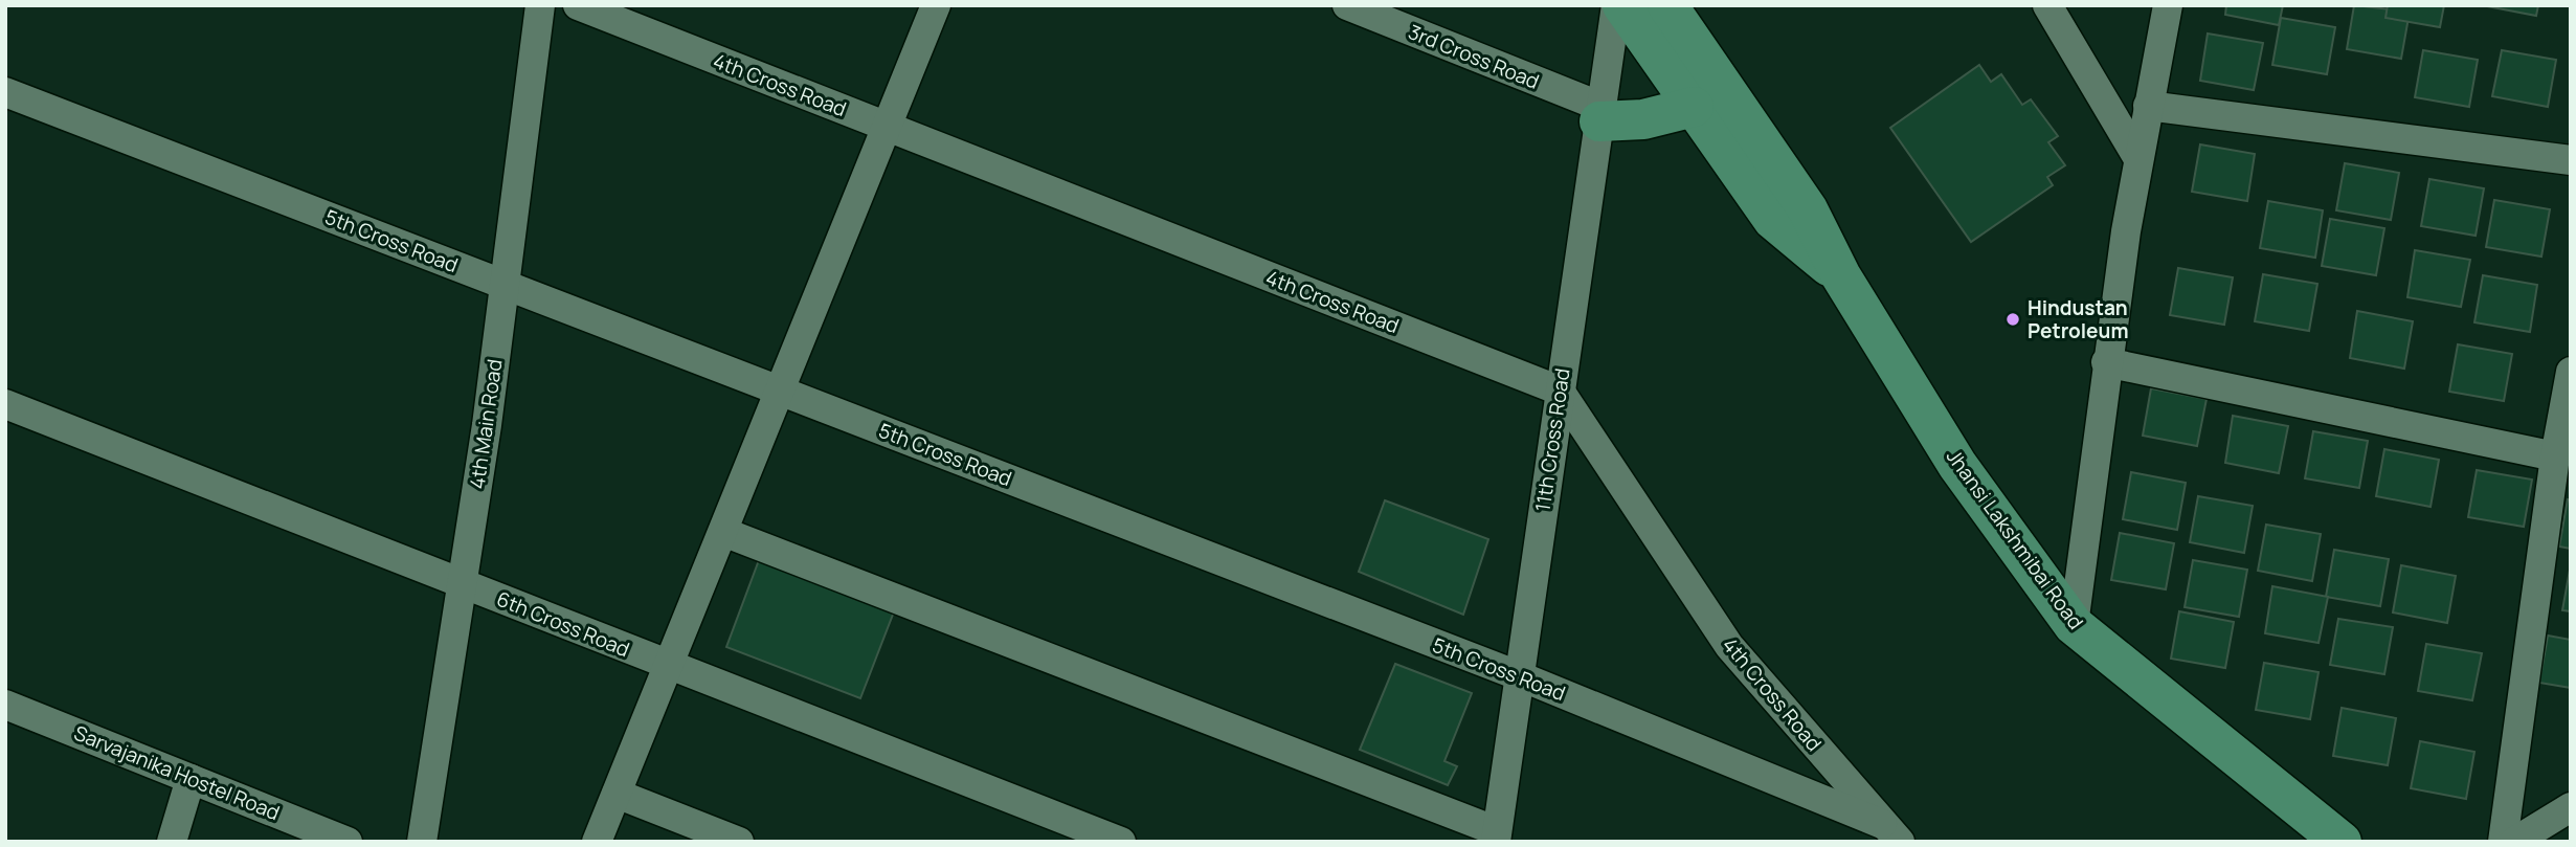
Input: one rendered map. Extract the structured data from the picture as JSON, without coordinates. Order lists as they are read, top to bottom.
{
  "streets": {
    "main road": ["Jhansi Lakshmibai Road"],
    "street": [
      "3rd Cross Road",
      "4th Cross Road",
      "5th Cross Road",
      "4th Main Road",
      "11th Cross Road",
      "6th Cross Road",
      "Sarvajanika Hostel Road"
    ]
  },
  "crossings": [
    ["3rd Cross Road", "11th Cross Road"],
    ["4th Cross Road", "5th Cross Road"],
    ["4th Cross Road", "11th Cross Road"],
    ["5th Cross Road", "4th Main Road"],
    ["5th Cross Road", "11th Cross Road"],
    ["4th Main Road", "6th Cross Road"],
    ["11th Cross Road", "Jhansi Lakshmibai Road"]
  ],
  "places": ["Hindustan Petroleum"]
}
